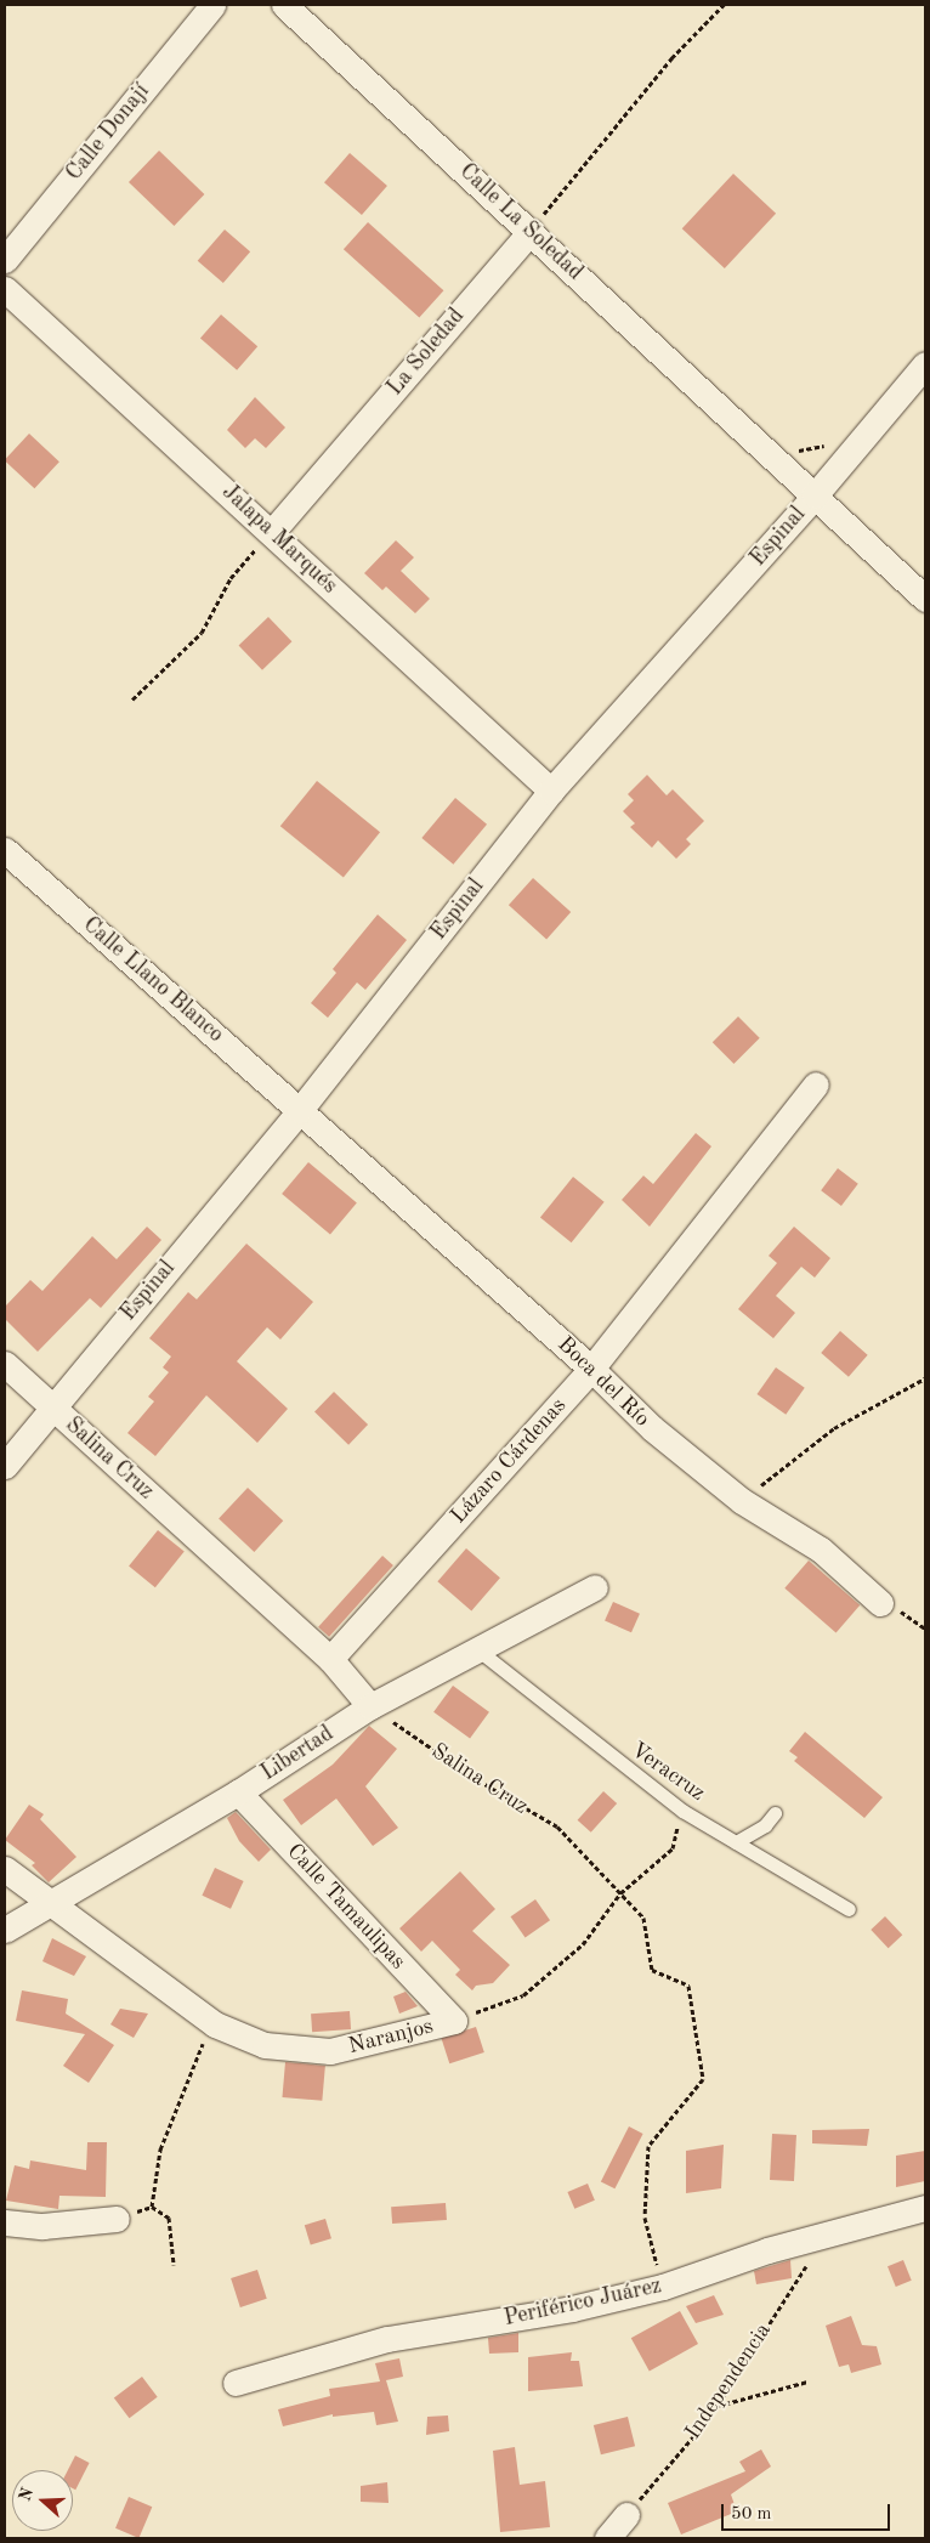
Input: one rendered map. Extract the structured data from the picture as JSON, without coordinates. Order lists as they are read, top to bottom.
{
  "streets": {
    "street": [
      "Calle Donají",
      "Calle La Soledad",
      "La Soledad",
      "Espinal",
      "Jalapa Marqués",
      "Calle Llano Blanco",
      "Boca del Río",
      "Salina Cruz",
      "Lázaro Cárdenas",
      "Libertad",
      "Calle Tamaulipas",
      "Naranjos",
      "Periférico Juárez"
    ],
    "lane": ["Veracruz"],
    "path": ["Independencia"]
  },
  "crossings": [
    ["Calle La Soledad", "La Soledad"],
    ["Calle La Soledad", "Espinal"],
    ["La Soledad", "Jalapa Marqués"],
    ["Espinal", "Jalapa Marqués"],
    ["Espinal", "Calle Llano Blanco"],
    ["Espinal", "Boca del Río"],
    ["Espinal", "Salina Cruz"],
    ["Calle Llano Blanco", "Boca del Río"],
    ["Boca del Río", "Lázaro Cárdenas"],
    ["Salina Cruz", "Lázaro Cárdenas"],
    ["Salina Cruz", "Libertad"],
    ["Salina Cruz", "Naranjos"],
    ["Salina Cruz", "Periférico Juárez"],
    ["Libertad", "Veracruz"],
    ["Libertad", "Calle Tamaulipas"],
    ["Libertad", "Naranjos"],
    ["Veracruz", "Naranjos"],
    ["Calle Tamaulipas", "Naranjos"]
  ],
  "scale_bar": "50 m",
  "north": "left"
}
